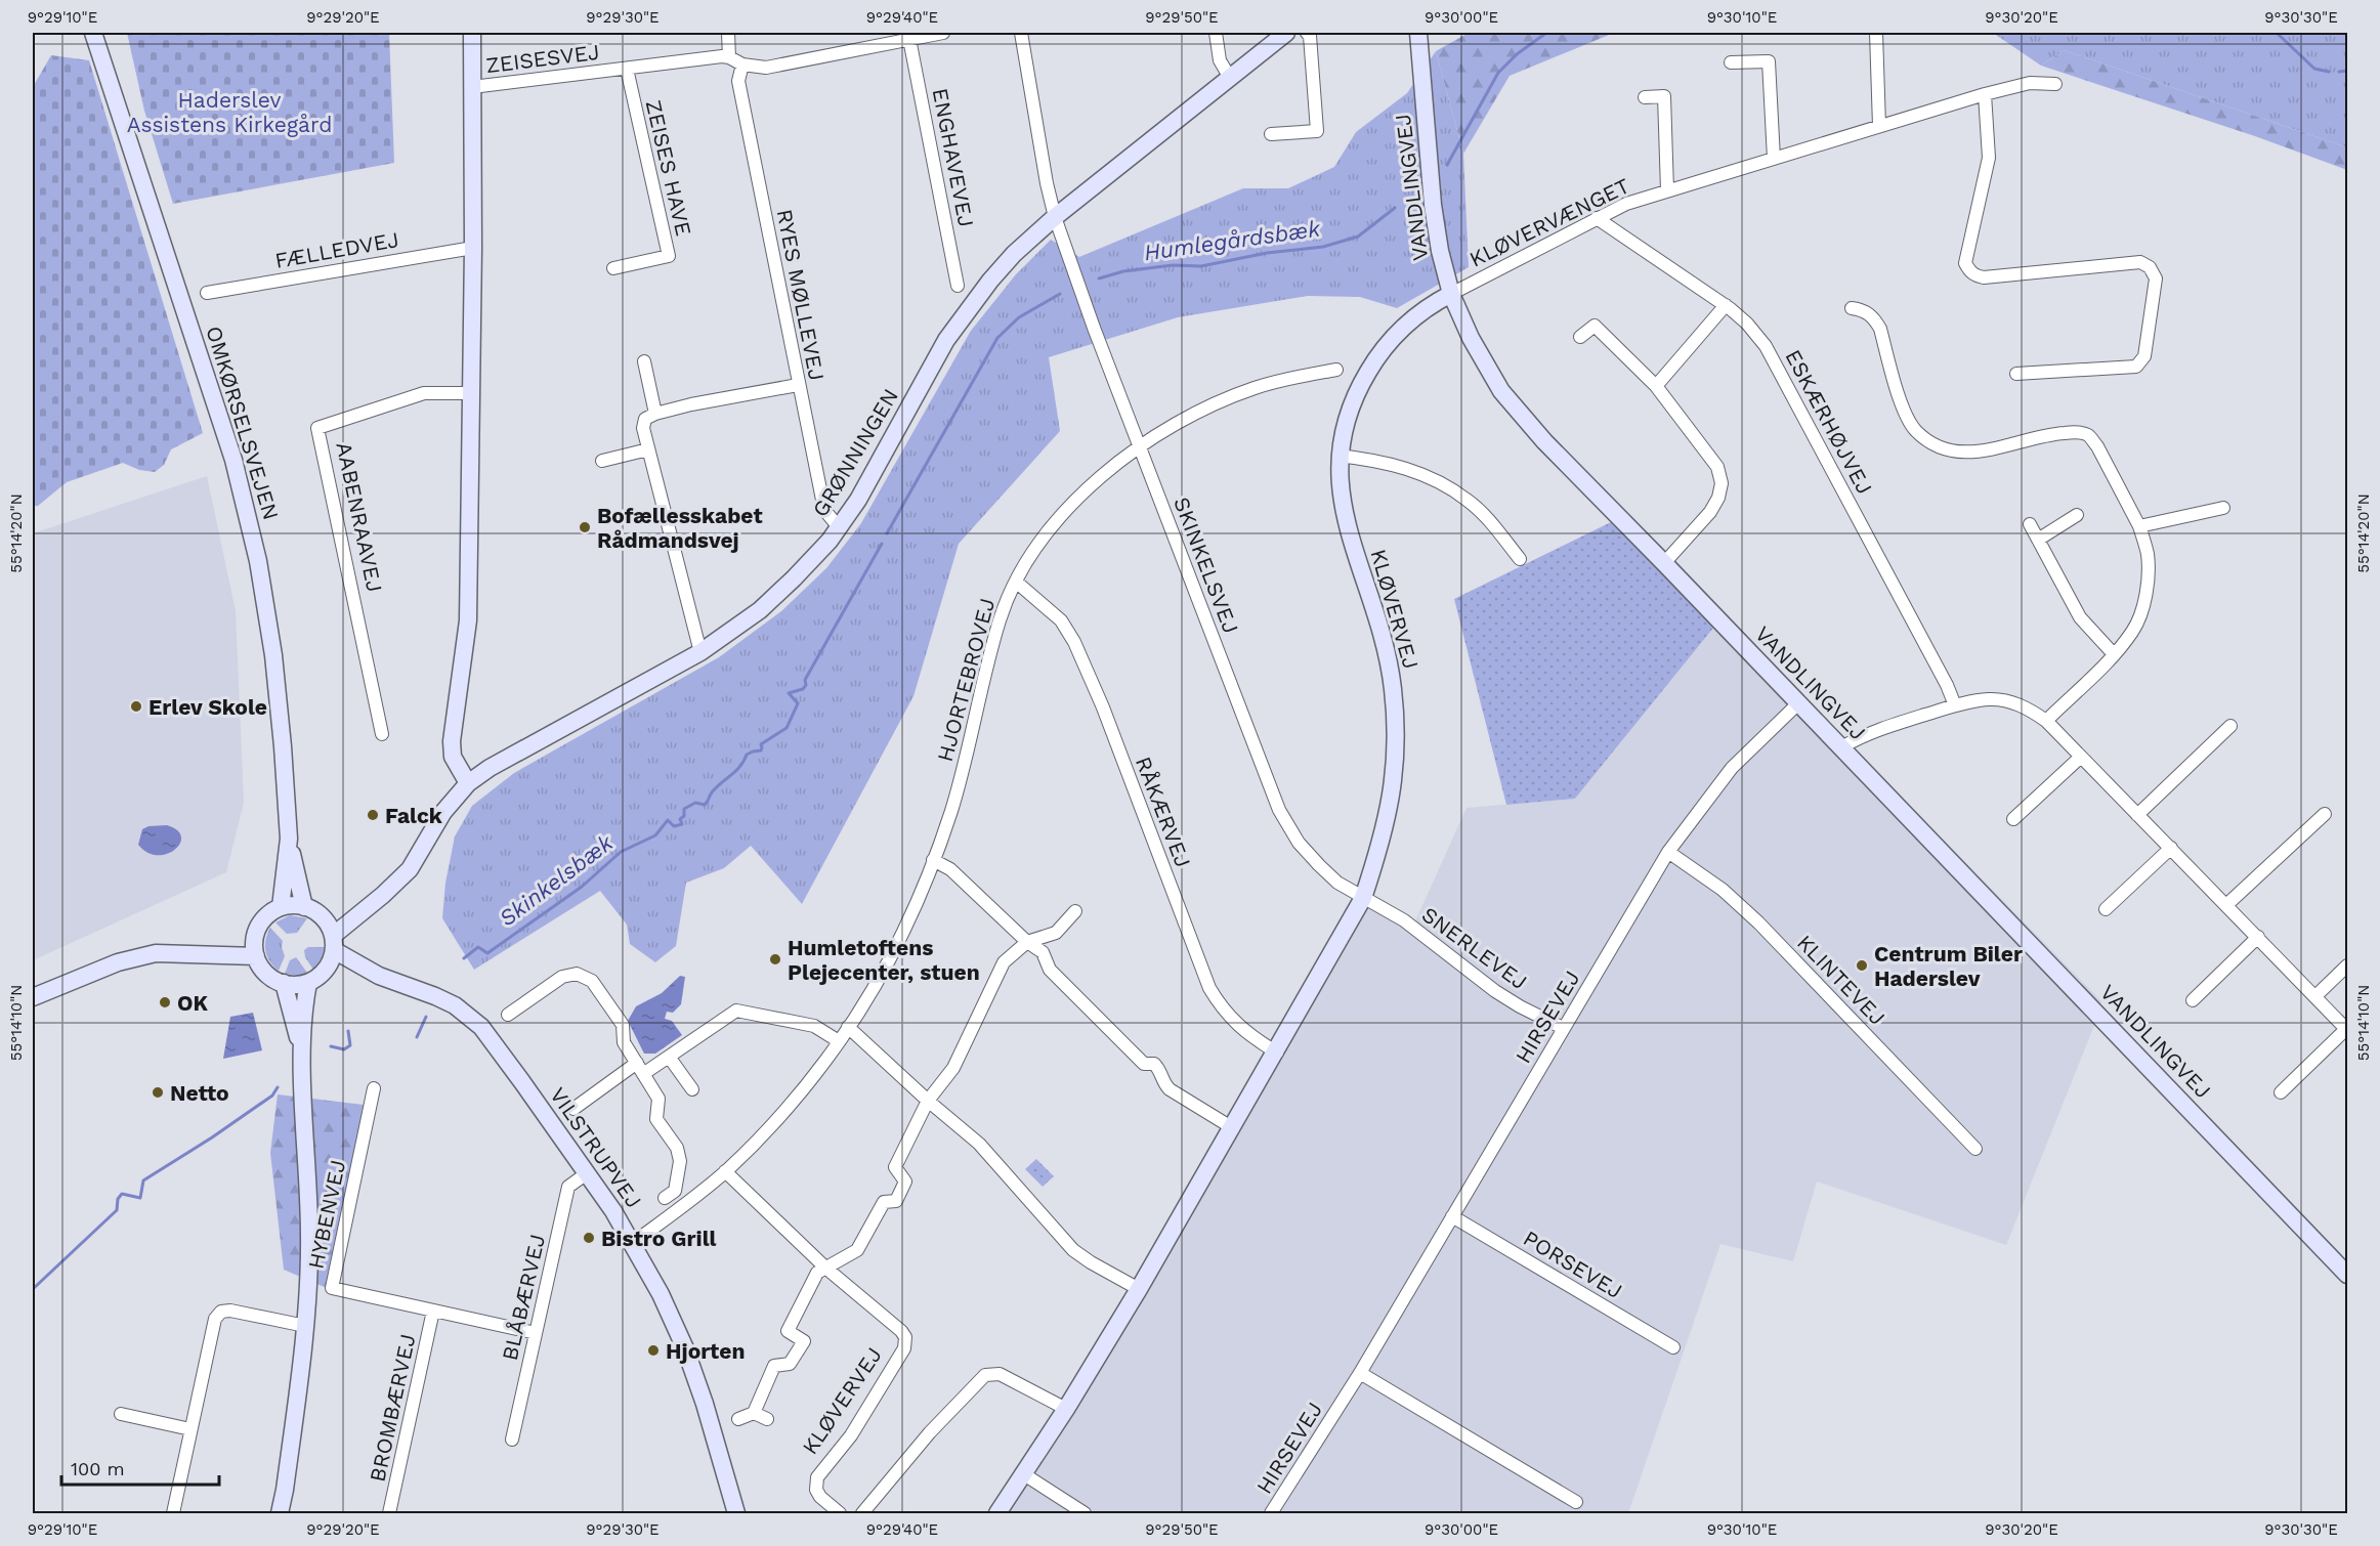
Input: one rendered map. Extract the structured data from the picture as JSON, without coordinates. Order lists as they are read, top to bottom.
{
  "streets": {
    "street": [
      "ZEISESVEJ",
      "ENGHAVEVEJ",
      "ZEISES HAVE",
      "VANDLINGVEJ",
      "KLØVERVÆNGET",
      "FÆLLEDVEJ",
      "RYES MØLLEVEJ",
      "ESKÆRHØJVEJ",
      "OMKØRSELSVEJEN",
      "GRØNNINGEN",
      "AABENRAAVEJ",
      "SKINKELSVEJ",
      "KLØVERVEJ",
      "HJORTEBROVEJ",
      "RÅKÆRVEJ",
      "SNERLEVEJ",
      "KLINTEVEJ",
      "HIRSEVEJ",
      "VILSTRUPVEJ",
      "HYBENVEJ",
      "PORSEVEJ",
      "BLÅBÆRVEJ",
      "BROMBÆRVEJ"
    ]
  },
  "crossings": [
    ["ZEISESVEJ", "ZEISES HAVE"],
    ["VANDLINGVEJ", "KLØVERVÆNGET"],
    ["VANDLINGVEJ", "KLØVERVEJ"],
    ["VANDLINGVEJ", "HIRSEVEJ"],
    ["KLØVERVÆNGET", "ESKÆRHØJVEJ"],
    ["KLØVERVÆNGET", "KLØVERVEJ"],
    ["RYES MØLLEVEJ", "GRØNNINGEN"],
    ["OMKØRSELSVEJEN", "GRØNNINGEN"],
    ["OMKØRSELSVEJEN", "VILSTRUPVEJ"],
    ["GRØNNINGEN", "SKINKELSVEJ"],
    ["GRØNNINGEN", "VILSTRUPVEJ"],
    ["SKINKELSVEJ", "KLØVERVEJ"],
    ["SKINKELSVEJ", "HJORTEBROVEJ"],
    ["SKINKELSVEJ", "SNERLEVEJ"],
    ["KLØVERVEJ", "RÅKÆRVEJ"],
    ["KLØVERVEJ", "SNERLEVEJ"],
    ["HJORTEBROVEJ", "RÅKÆRVEJ"],
    ["HJORTEBROVEJ", "VILSTRUPVEJ"],
    ["SNERLEVEJ", "HIRSEVEJ"],
    ["KLINTEVEJ", "HIRSEVEJ"],
    ["HIRSEVEJ", "PORSEVEJ"],
    ["VILSTRUPVEJ", "BLÅBÆRVEJ"],
    ["HYBENVEJ", "BLÅBÆRVEJ"],
    ["HYBENVEJ", "BROMBÆRVEJ"]
  ],
  "water": ["Humlegårdsbæk", "Skinkelsbæk"],
  "parks": ["Haderslev Assistens Kirkegård"],
  "places": [
    "Bofællesskabet Rådmandsvej",
    "Erlev Skole",
    "Falck",
    "Humletoftens Plejecenter, stuen",
    "Centrum Biler Haderslev",
    "OK",
    "Netto",
    "Bistro Grill",
    "Hjorten"
  ],
  "scale_bar": "100 m",
  "coordinates": [
    "9°29'10\"E",
    "9°29'20\"E",
    "9°29'30\"E",
    "9°29'40\"E",
    "9°29'50\"E",
    "9°30'00\"E",
    "9°30'10\"E",
    "9°30'20\"E",
    "9°30'30\"E",
    "55°14'20\"N",
    "55°14'10\"N"
  ]
}
